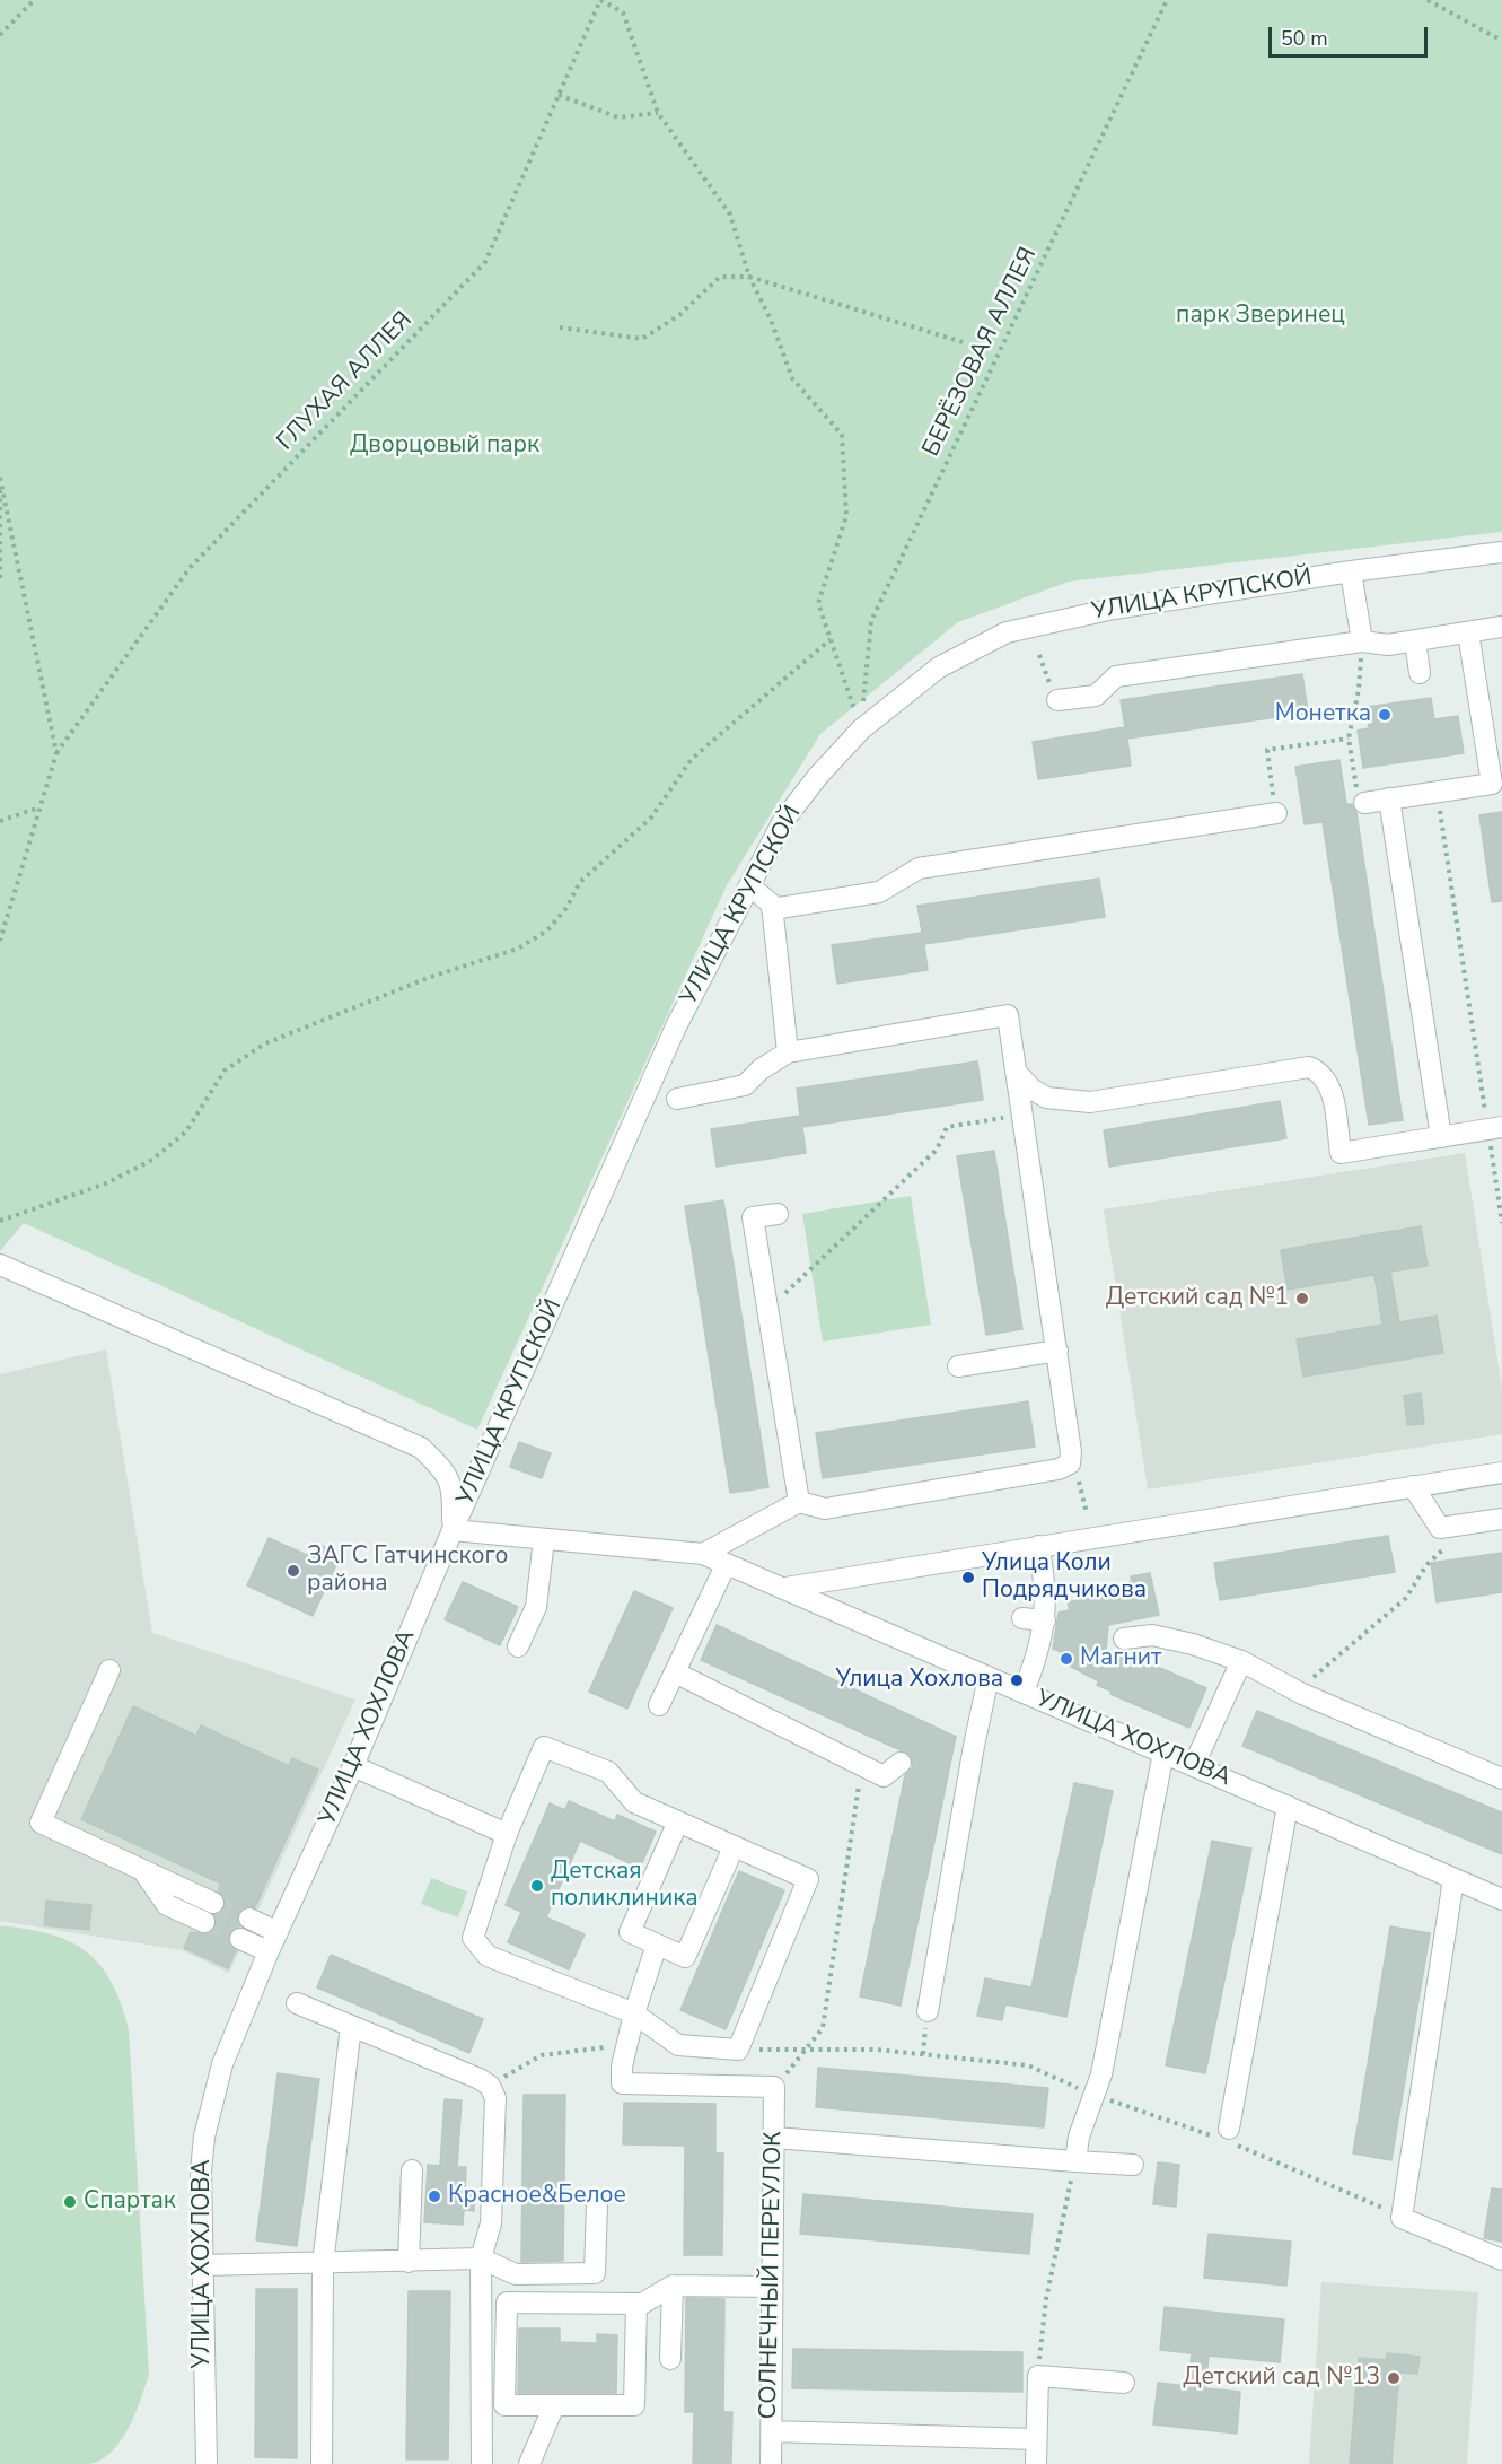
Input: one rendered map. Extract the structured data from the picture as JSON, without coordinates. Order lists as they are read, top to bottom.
{
  "streets": {
    "street": ["УЛИЦА КРУПСКОЙ", "УЛИЦА ХОХЛОВА", "СОЛНЕЧНЫЙ ПЕРЕУЛОК"],
    "path": ["БЕРЁЗОВАЯ АЛЛЕЯ", "ГЛУХАЯ АЛЛЕЯ"]
  },
  "crossings": [
    ["БЕРЁЗОВАЯ АЛЛЕЯ", "УЛИЦА КРУПСКОЙ"],
    ["УЛИЦА КРУПСКОЙ", "УЛИЦА ХОХЛОВА"]
  ],
  "parks": ["парк Зверинец", "Дворцовый парк"],
  "places": [
    "Монетка",
    "Детский сад №1",
    "ЗАГС Гатчинского района",
    "Улица Коли Подрядчикова",
    "Магнит",
    "Улица Хохлова",
    "Детская поликлиника",
    "Красное&Белое",
    "Спартак",
    "Детский сад №13"
  ],
  "scale_bar": "50 m"
}
